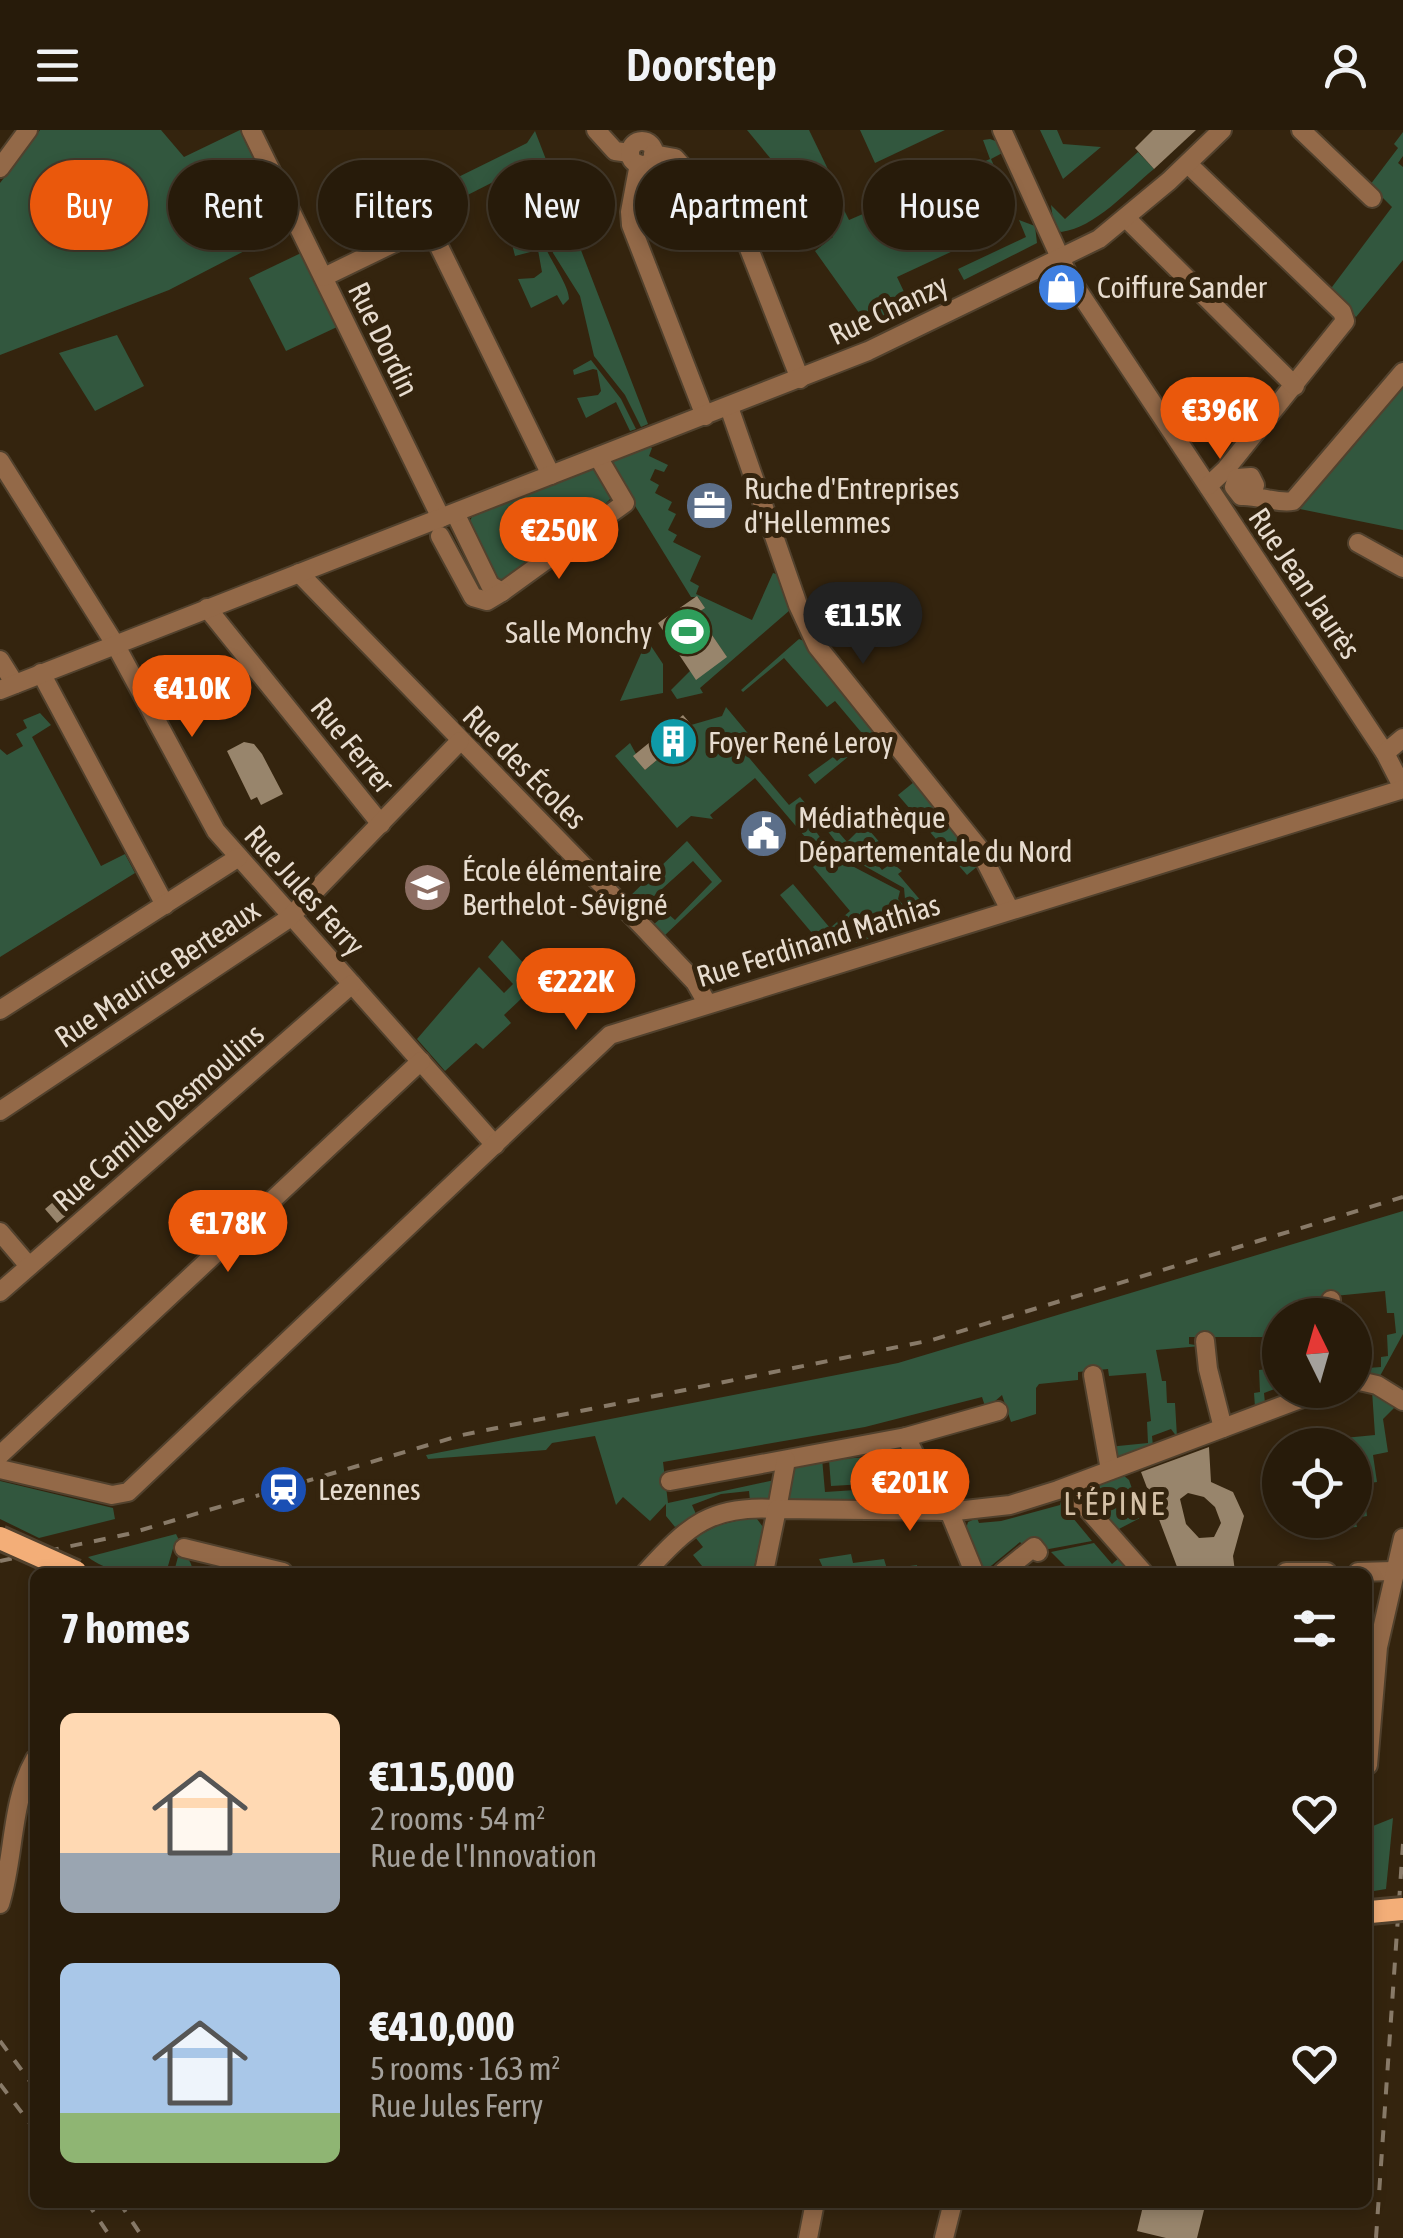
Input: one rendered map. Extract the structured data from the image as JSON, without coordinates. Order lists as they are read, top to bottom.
{
  "streets": {
    "street": [
      "Rue Chanzy",
      "Rue Dordin",
      "Rue Jean Jaurès",
      "Rue Ferrer",
      "Rue des Écoles",
      "Rue Jules Ferry",
      "Rue Ferdinand Mathias",
      "Rue Maurice Berteaux",
      "Rue Camille Desmoulins"
    ]
  },
  "crossings": [
    ["Rue Chanzy", "Rue Dordin"],
    ["Rue Chanzy", "Rue Jean Jaurès"],
    ["Rue Chanzy", "Rue Ferrer"],
    ["Rue Chanzy", "Rue des Écoles"],
    ["Rue Chanzy", "Rue Jules Ferry"],
    ["Rue Jean Jaurès", "Rue Ferdinand Mathias"],
    ["Rue Ferrer", "Rue Maurice Berteaux"],
    ["Rue des Écoles", "Rue Ferdinand Mathias"],
    ["Rue des Écoles", "Rue Maurice Berteaux"],
    ["Rue Jules Ferry", "Rue Ferdinand Mathias"],
    ["Rue Jules Ferry", "Rue Maurice Berteaux"],
    ["Rue Jules Ferry", "Rue Camille Desmoulins"]
  ],
  "districts": ["L'ÉPINE"],
  "places": {
    "shop": ["Coiffure Sander"],
    "office": ["Ruche d'Entreprises d'Hellemmes"],
    "sports": ["Salle Monchy"],
    "building": ["Foyer René Leroy"],
    "public building": ["Médiathèque Départementale du Nord"],
    "school or university": ["École élémentaire Berthelot - Sévigné"],
    "station": ["Lezennes"]
  },
  "north": "top",
  "page": {
    "header": "Doorstep",
    "chip": [
      "Buy",
      "Rent",
      "Filters",
      "New",
      "Apartment",
      "House"
    ],
    "price": [
      "€396K",
      "€250K",
      "€115K",
      "€410K",
      "€222K",
      "€178K",
      "€201K"
    ],
    "heading": "7 homes",
    "list": [
      {
        "name": "€115,000",
        "note": "2 rooms · 54 m² · Rue de l'Innovation"
      },
      {
        "name": "€410,000",
        "note": "5 rooms · 163 m² · Rue Jules Ferry"
      }
    ]
  }
}
